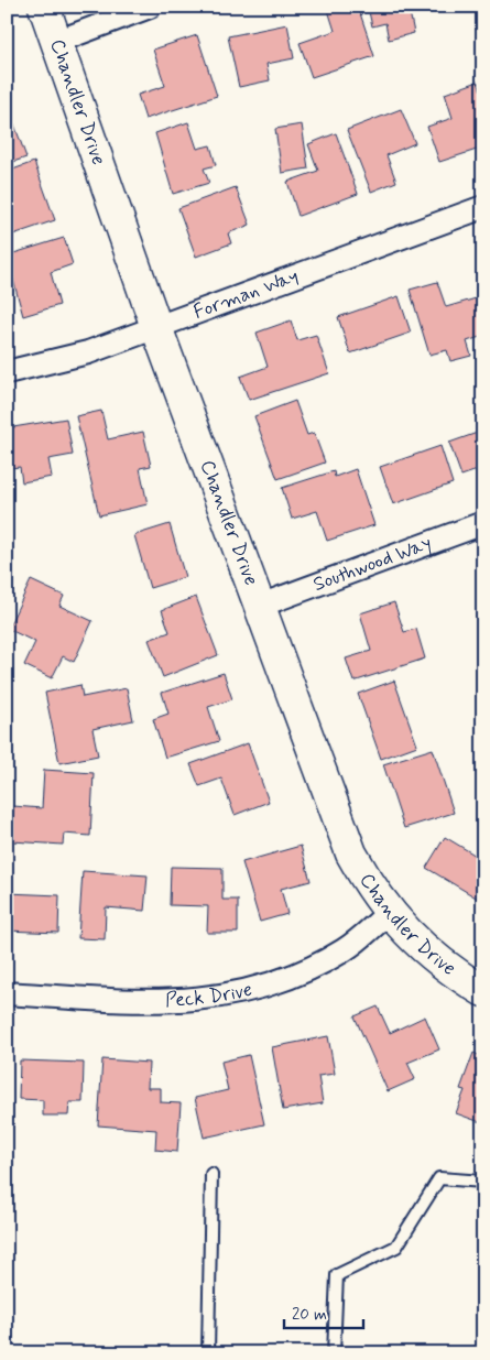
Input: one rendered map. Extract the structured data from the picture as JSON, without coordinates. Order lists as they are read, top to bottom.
{
  "streets": {
    "street": [
      "Chandler Drive",
      "Forman Way",
      "Southwood Way",
      "Peck Drive"
    ]
  },
  "crossings": [
    ["Chandler Drive", "Forman Way"],
    ["Chandler Drive", "Southwood Way"],
    ["Chandler Drive", "Peck Drive"]
  ],
  "scale_bar": "20 m"
}
